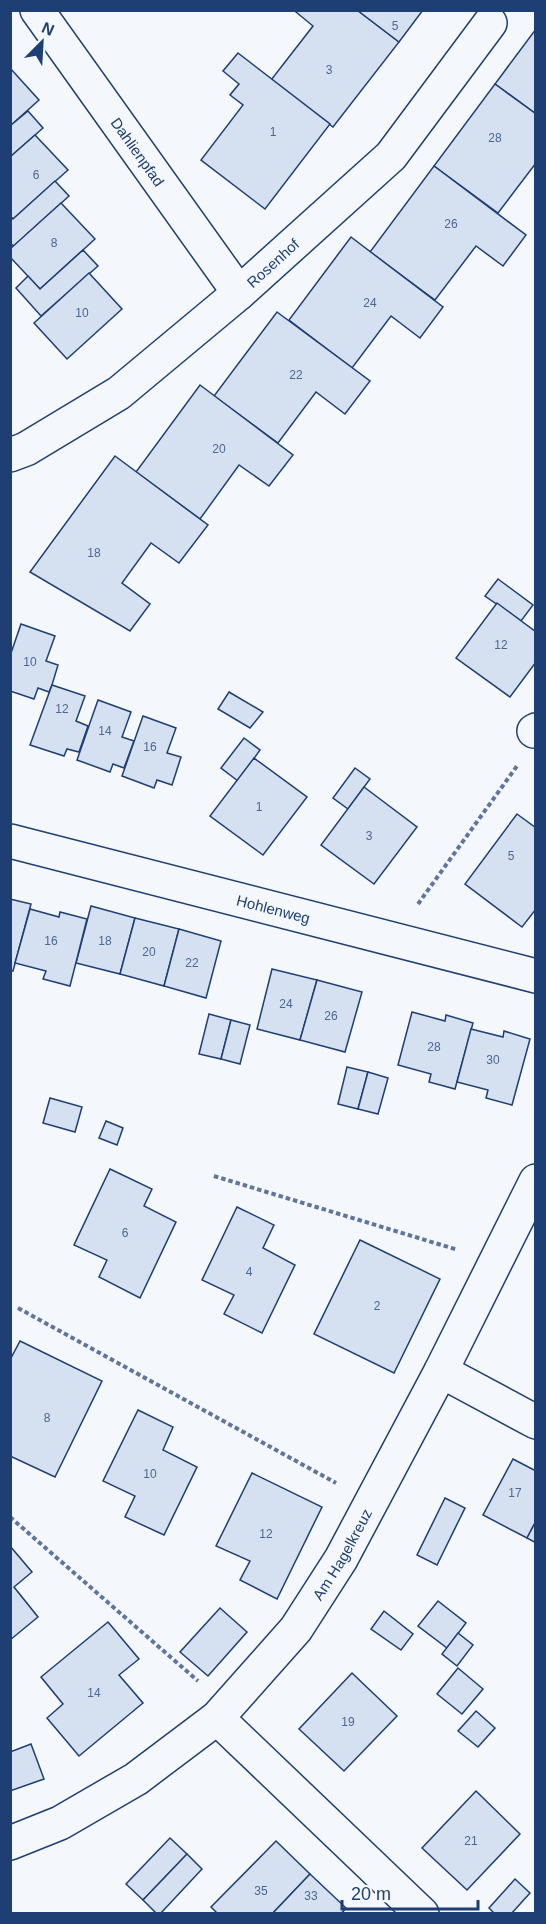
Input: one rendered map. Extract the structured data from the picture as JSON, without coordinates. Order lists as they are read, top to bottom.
{
  "streets": {
    "street": [
      "Dahlienpfad",
      "Rosenhof",
      "Hohlenweg",
      "Am Hagelkreuz"
    ]
  },
  "crossings": [
    ["Dahlienpfad", "Rosenhof"]
  ],
  "house_numbers": [
    "5",
    "3",
    "1",
    "28",
    "6",
    "26",
    "8",
    "24",
    "10",
    "22",
    "20",
    "18",
    "12",
    "10",
    "12",
    "14",
    "16",
    "1",
    "3",
    "5",
    "16",
    "18",
    "20",
    "22",
    "24",
    "26",
    "28",
    "30",
    "6",
    "4",
    "2",
    "8",
    "10",
    "17",
    "12",
    "14",
    "19",
    "21",
    "35",
    "33"
  ],
  "scale_bar": "20 m",
  "north": "top right"
}
